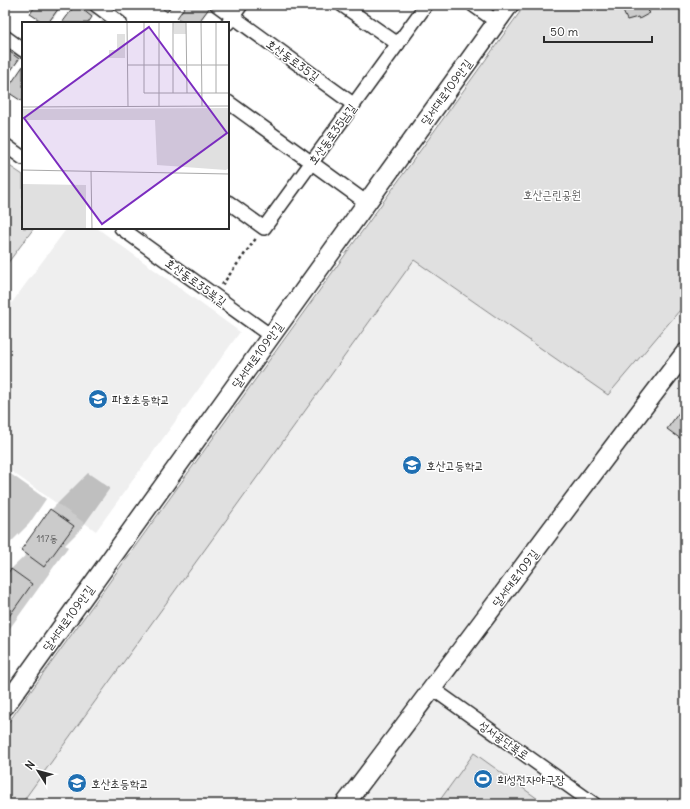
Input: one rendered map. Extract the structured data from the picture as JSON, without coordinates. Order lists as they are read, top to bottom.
{
  "streets": {
    "street": [
      "호산동로35길",
      "달서대로109안길",
      "호산동로35남길",
      "호산동로35북길",
      "달서대로109길",
      "성서공단북로"
    ]
  },
  "crossings": [
    ["호산동로35길", "호산동로35남길"],
    ["달서대로109안길", "호산동로35북길"],
    ["달서대로109길", "성서공단북로"]
  ],
  "parks": ["호산근린공원"],
  "places": {
    "school or university": ["파호초등학교", "호산고등학교", "호산초등학교"],
    "sports": ["희성전자야구장"]
  },
  "house_numbers": ["117동"],
  "scale_bar": "50 m",
  "north": "top left"
}
